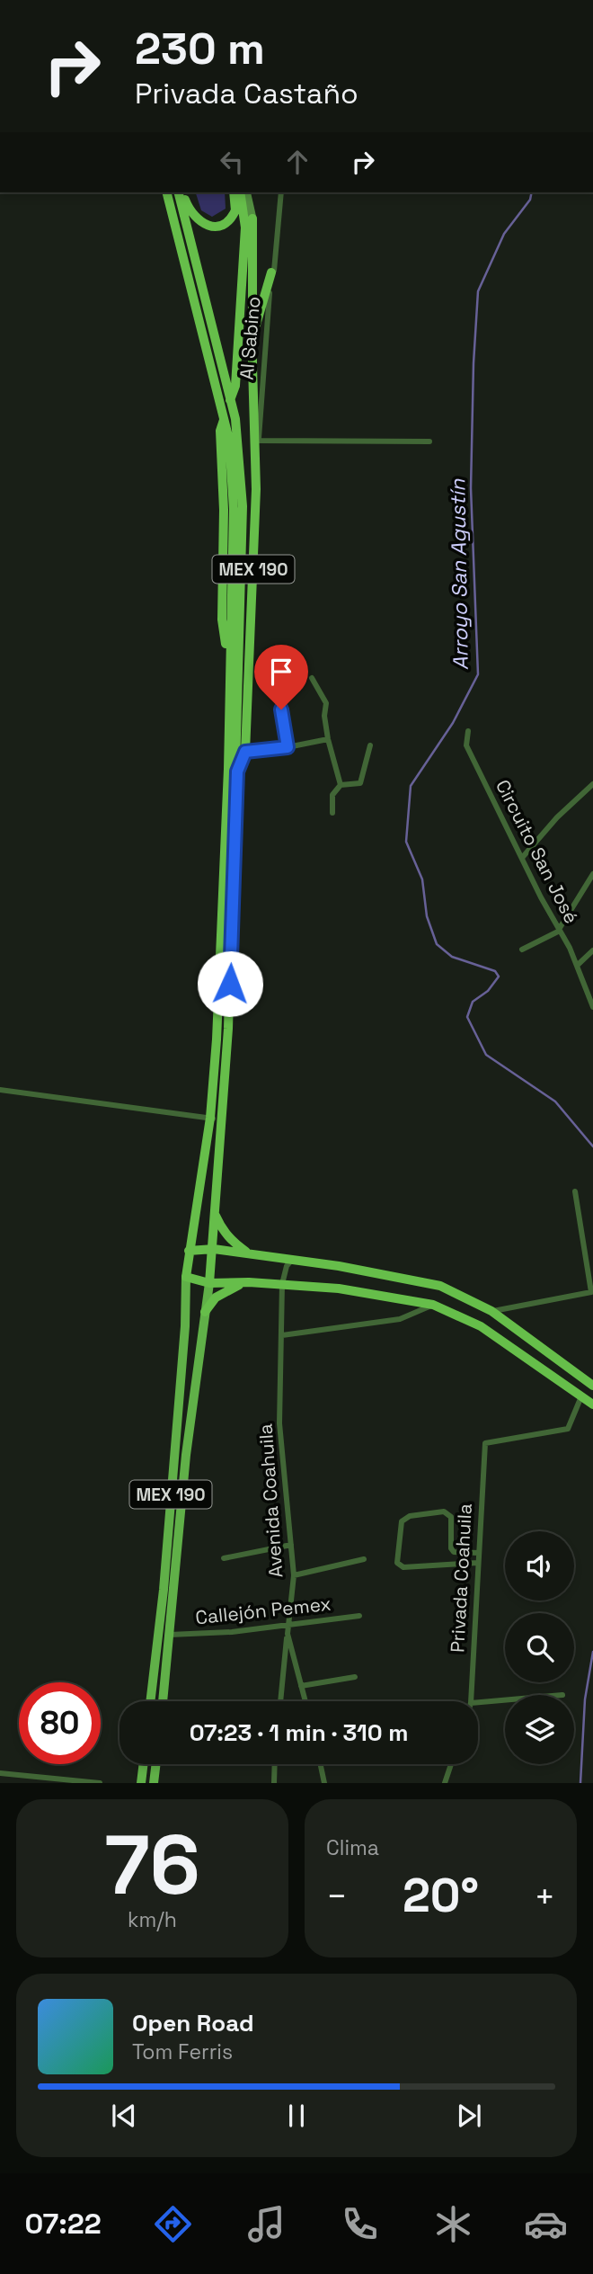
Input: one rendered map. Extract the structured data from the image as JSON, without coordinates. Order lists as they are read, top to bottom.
{
  "streets": {
    "highway": ["MEX 190"],
    "street": [
      "Al Sabino",
      "Circuito San José",
      "Avenida Coahuila",
      "Privada Coahuila",
      "Callejón Pemex"
    ]
  },
  "crossings": [
    ["Al Sabino", "MEX 190"],
    ["MEX 190", "Callejón Pemex"],
    ["Avenida Coahuila", "Callejón Pemex"]
  ],
  "water": ["Arroyo San Agustín"],
  "page": {
    "turn": ["230 m", "Privada Castaño"],
    "limit": "80",
    "trip": "07:23 · 1 min · 310 m",
    "tile": [
      ["76", "km/h"],
      "Clima"
    ],
    "heat": ["−", "20°", "+"],
    "song": ["Open Road", "Tom Ferris"],
    "tabs": "07:22"
  }
}
